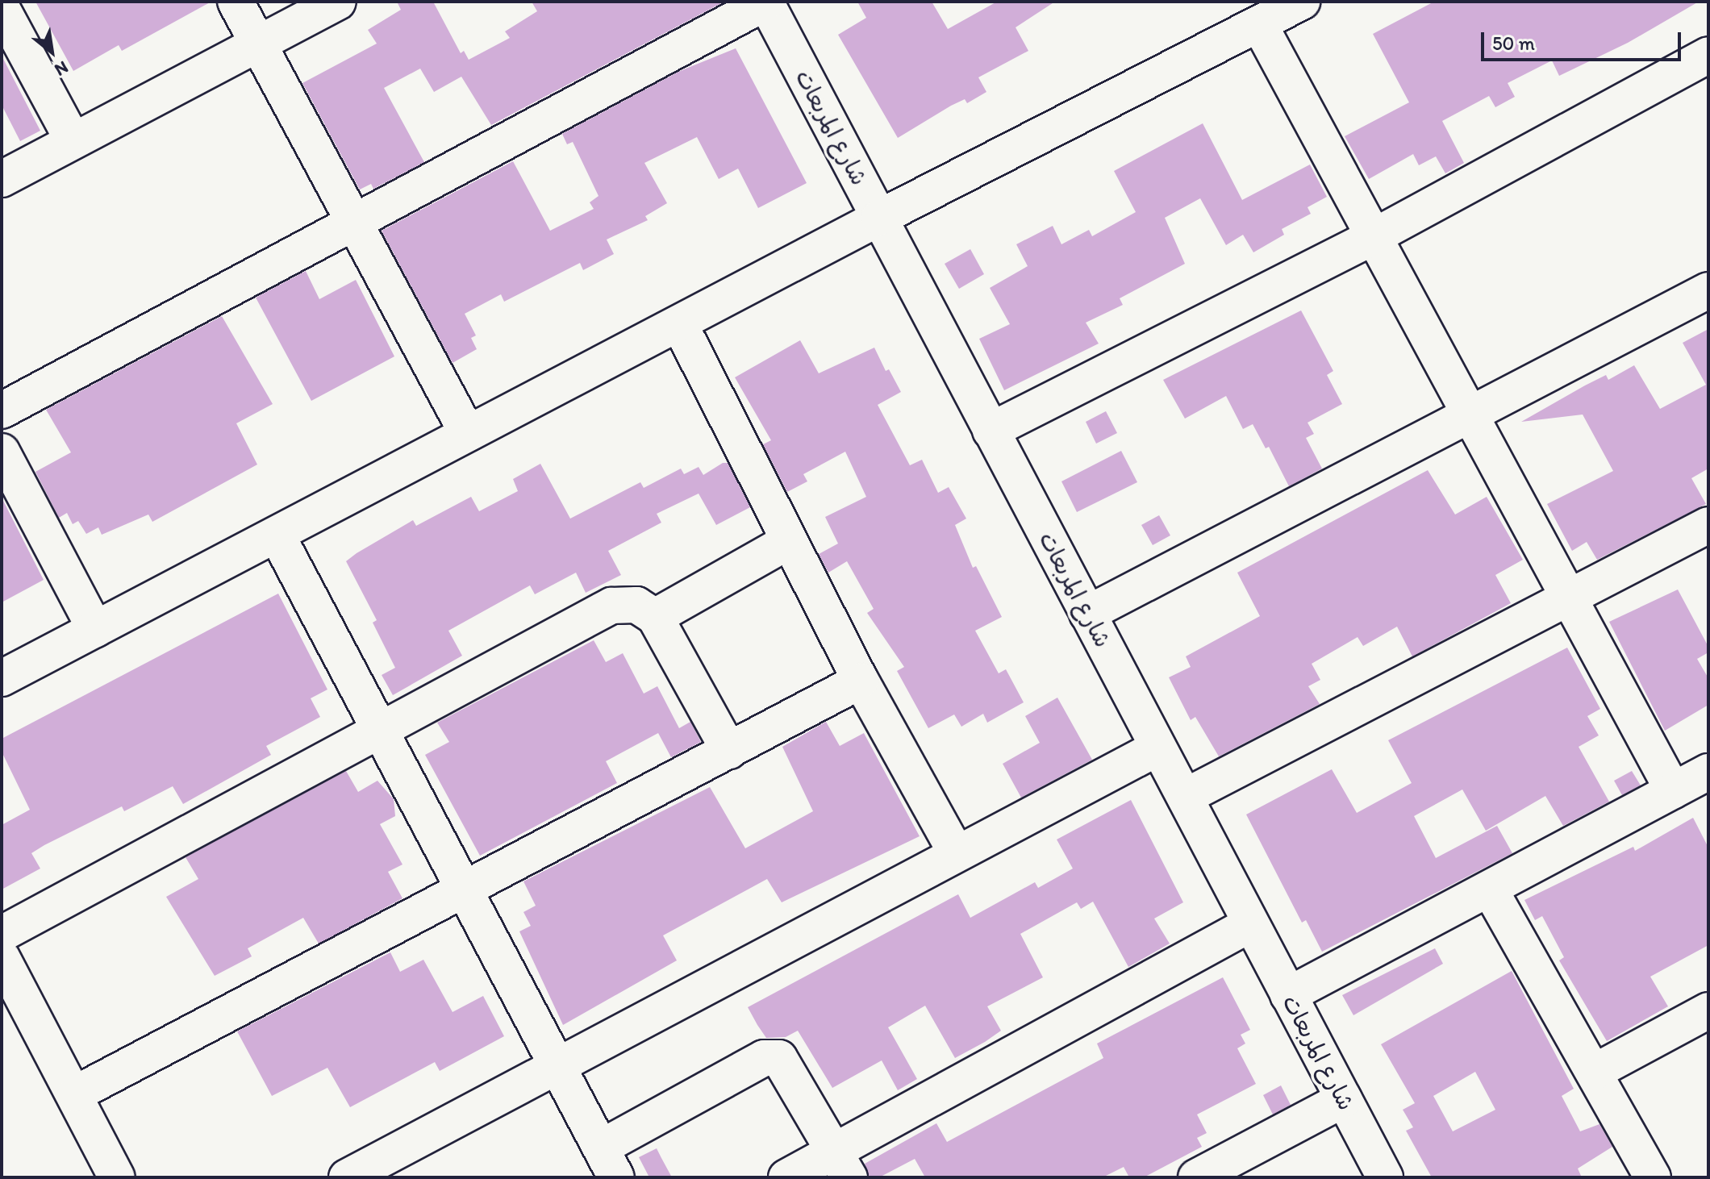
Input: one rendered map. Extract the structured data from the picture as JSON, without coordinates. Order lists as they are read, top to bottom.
{
  "streets": {
    "street": ["شارع المربعات"]
  },
  "scale_bar": "50 m",
  "north": "bottom right"
}
